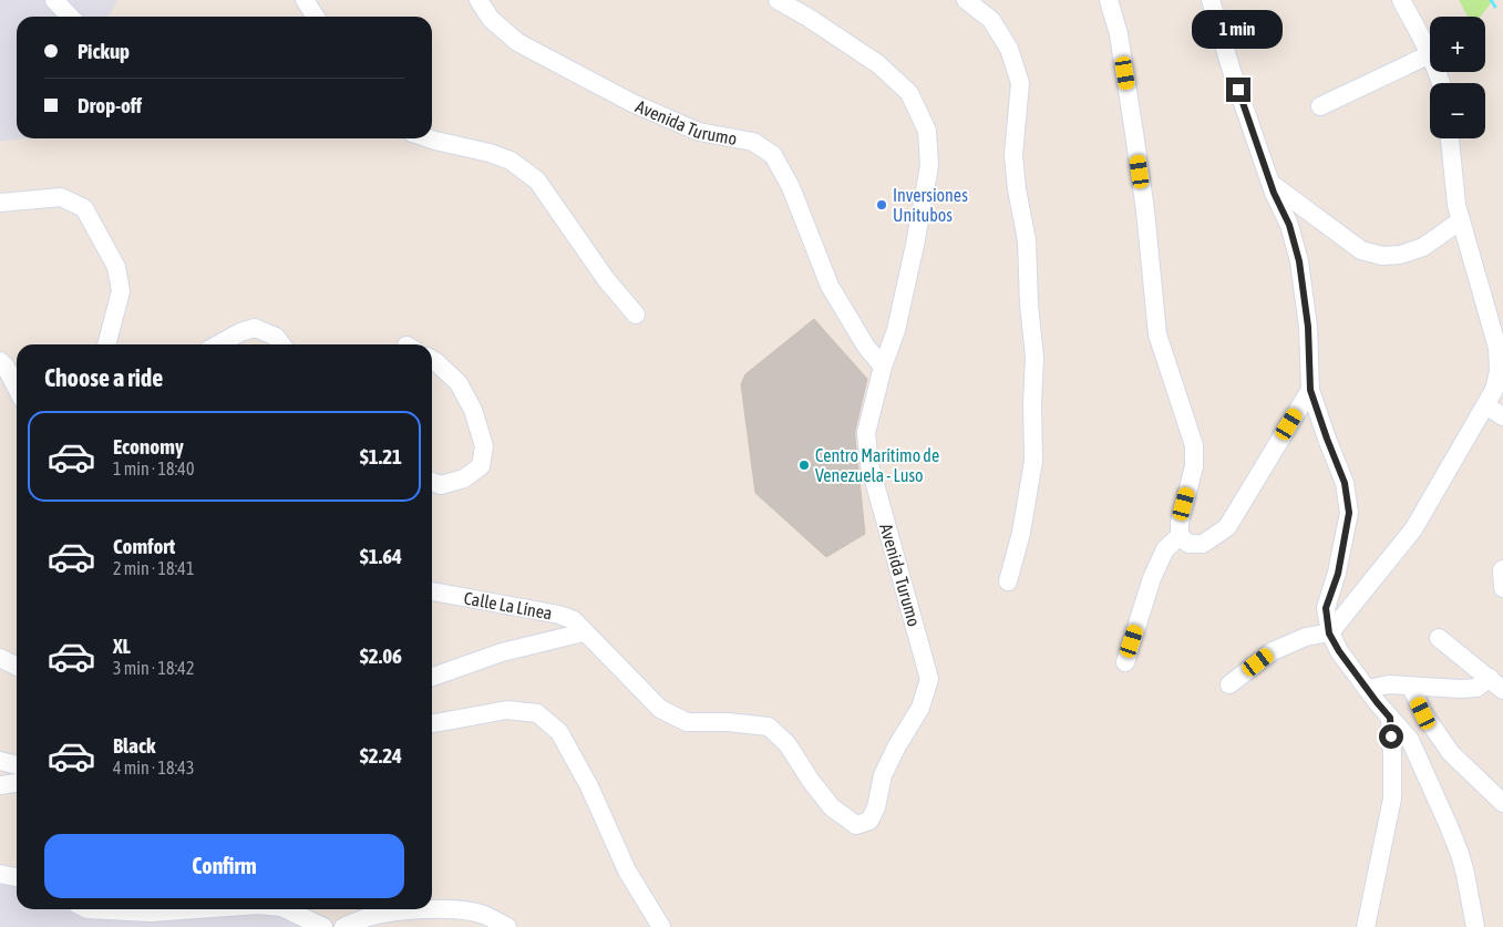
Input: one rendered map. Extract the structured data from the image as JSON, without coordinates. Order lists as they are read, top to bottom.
{
  "streets": {
    "street": ["Avenida Turumo", "Calle La Línea"]
  },
  "crossings": [
    ["Avenida Turumo", "Calle La Línea"]
  ],
  "places": ["Inversiones Unitubos", "Centro Marítimo de Venezuela - Luso"],
  "page": {
    "bubble": "1 min",
    "map_buttons": ["+", "−"],
    "banner": ["Pickup", "Drop-off"],
    "heading": "Choose a ride",
    "list": [
      {
        "name": "Economy",
        "note": "1 min · 18:40",
        "value": "$1.21"
      },
      {
        "name": "Comfort",
        "note": "2 min · 18:41",
        "value": "$1.64"
      },
      {
        "name": "XL",
        "note": "3 min · 18:42",
        "value": "$2.06"
      },
      {
        "name": "Black",
        "note": "4 min · 18:43",
        "value": "$2.24"
      }
    ],
    "buttons": "Confirm"
  }
}
